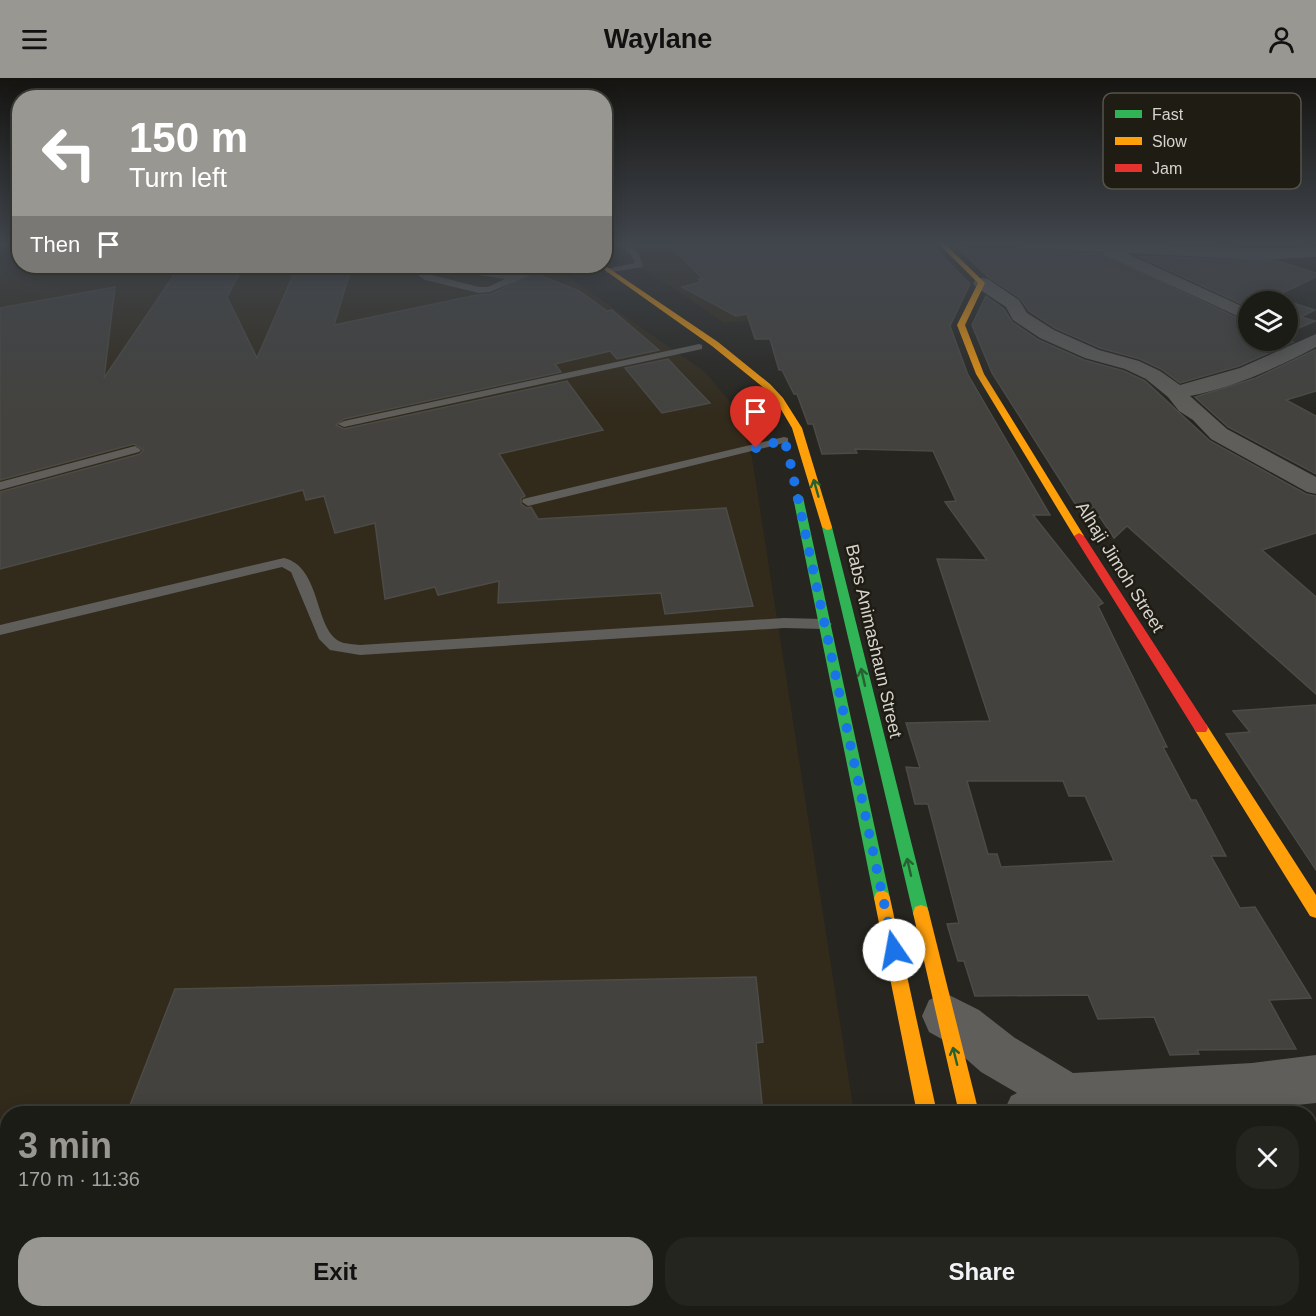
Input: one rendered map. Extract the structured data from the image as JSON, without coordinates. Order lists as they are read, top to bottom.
{
  "streets": {
    "main road": ["Alhaji Jimoh Street", "Babs Animashaun Street"]
  },
  "legend": ["Fast", "Slow", "Jam"],
  "page": {
    "header": "Waylane",
    "turn": ["150 m", "Turn left"],
    "then": "Then",
    "heading": ["3 min", "170 m · 11:36"],
    "buttons": ["Exit", "Share"]
  }
}
